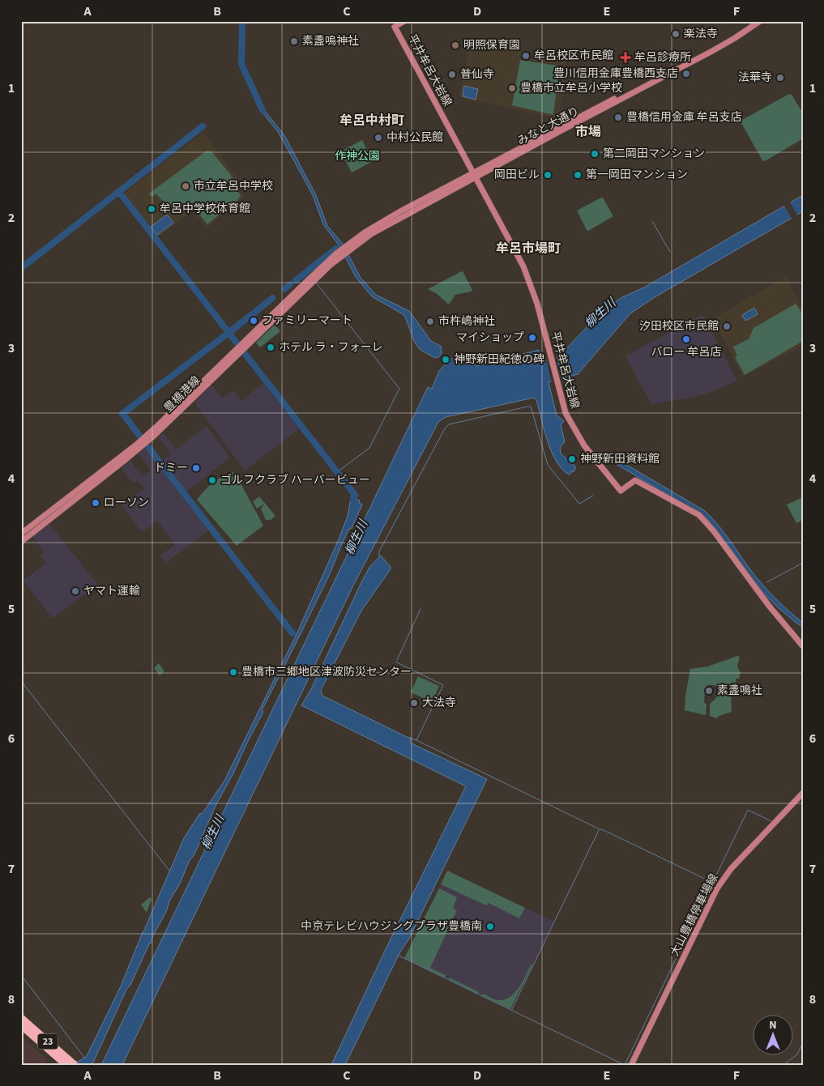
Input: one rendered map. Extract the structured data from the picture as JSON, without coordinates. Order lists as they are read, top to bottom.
{
  "streets": {
    "highway": ["23"],
    "main road": [
      "平井牟呂大岩線",
      "みなと大通り",
      "豊橋港線",
      "大山豊橋停車場線"
    ]
  },
  "crossings": [
    ["平井牟呂大岩線", "みなと大通り"],
    ["みなと大通り", "豊橋港線"]
  ],
  "districts": ["牟呂中村町", "市場", "牟呂市場町"],
  "water": ["柳生川"],
  "parks": ["作神公園"],
  "places": {
    "other": [
      "楽法寺",
      "素盞嗚神社",
      "明照保育園",
      "牟呂校区市民館",
      "豊川信用金庫豊橋西支店",
      "普仙寺",
      "法華寺",
      "豊橋市立牟呂小学校",
      "豊橋信用金庫 牟呂支店",
      "中村公民館",
      "第二岡田マンション",
      "岡田ビル",
      "第一岡田マンション",
      "市立牟呂中学校",
      "牟呂中学校体育館",
      "ファミリーマート",
      "市杵嶋神社",
      "汐田校区市民館",
      "マイショップ",
      "バロー 牟呂店",
      "ホテル ラ・フォーレ",
      "神野新田紀徳の碑",
      "神野新田資料館",
      "ドミー",
      "ゴルフクラブ ハーバービュー",
      "ローソン",
      "ヤマト運輸",
      "豊橋市三郷地区津波防災センター",
      "素盞鳴社",
      "大法寺",
      "中京テレビハウジングプラザ豊橋南"
    ],
    "health": ["牟呂診療所"]
  },
  "north": "top",
  "grid": {
    "columns": [
      "A",
      "B",
      "C",
      "D",
      "E",
      "F"
    ],
    "rows": [
      "1",
      "2",
      "3",
      "4",
      "5",
      "6",
      "7",
      "8"
    ]
  }
}
